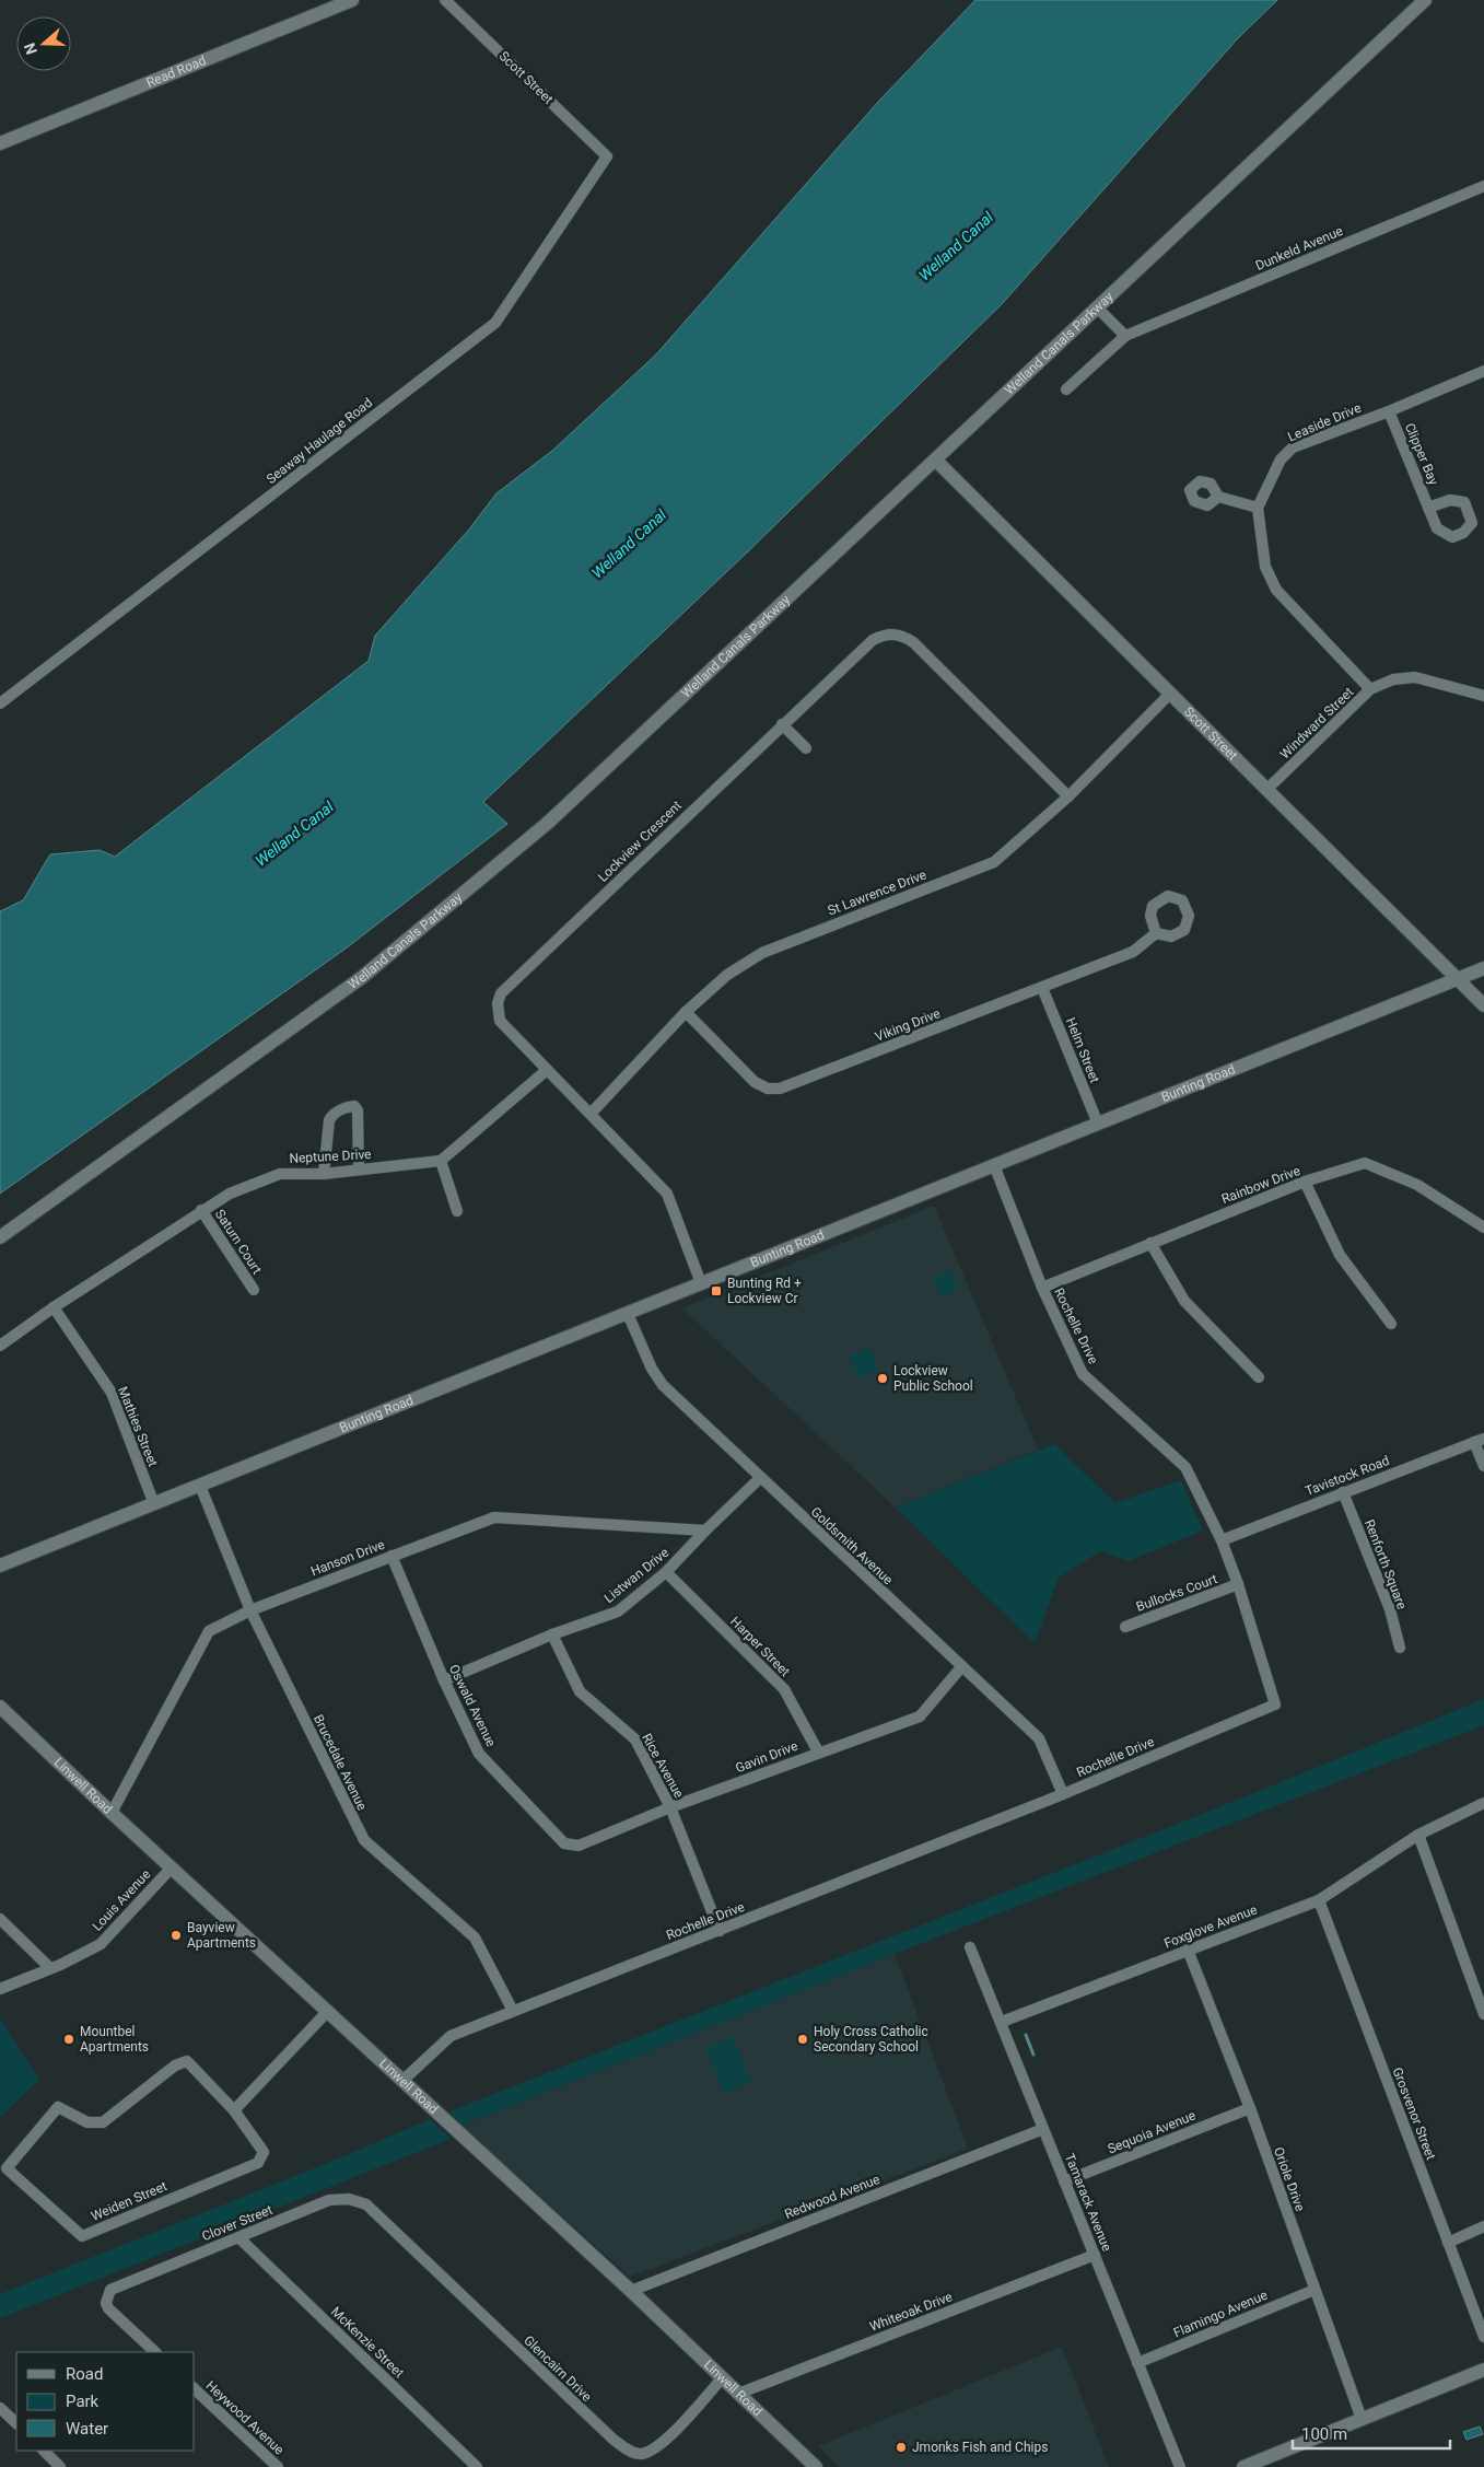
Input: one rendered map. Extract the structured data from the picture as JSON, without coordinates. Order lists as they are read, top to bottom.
{
  "streets": {
    "main road": [
      "Read Road",
      "Scott Street",
      "Welland Canals Parkway",
      "Bunting Road",
      "Linwell Road"
    ],
    "street": [
      "Dunkeld Avenue",
      "Leaside Drive",
      "Seaway Haulage Road",
      "Clipper Bay",
      "Windward Street",
      "Lockview Crescent",
      "St Lawrence Drive",
      "Viking Drive",
      "Helm Street",
      "Neptune Drive",
      "Rainbow Drive",
      "Saturn Court",
      "Rochelle Drive",
      "Mathies Street",
      "Tavistock Road",
      "Goldsmith Avenue",
      "Hanson Drive",
      "Renforth Square",
      "Listwan Drive",
      "Bullocks Court",
      "Harper Street",
      "Oswald Avenue",
      "Gavin Drive",
      "Brucedale Avenue",
      "Rice Avenue",
      "Louis Avenue",
      "Foxglove Avenue",
      "Grosvenor Street",
      "Sequoia Avenue",
      "Oriole Drive",
      "Redwood Avenue",
      "Weiden Street",
      "Tamarack Avenue",
      "Clover Street",
      "Whiteoak Drive",
      "Flamingo Avenue",
      "McKenzie Street",
      "Glencairn Drive",
      "Heywood Avenue"
    ]
  },
  "crossings": [
    ["Scott Street", "Welland Canals Parkway"],
    ["Scott Street", "Seaway Haulage Road"],
    ["Scott Street", "Windward Street"],
    ["Scott Street", "St Lawrence Drive"],
    ["Scott Street", "Bunting Road"],
    ["Leaside Drive", "Clipper Bay"],
    ["Lockview Crescent", "St Lawrence Drive"],
    ["Lockview Crescent", "Bunting Road"],
    ["St Lawrence Drive", "Viking Drive"],
    ["Viking Drive", "Helm Street"],
    ["Helm Street", "Bunting Road"],
    ["Bunting Road", "Rochelle Drive"],
    ["Bunting Road", "Mathies Street"],
    ["Bunting Road", "Goldsmith Avenue"],
    ["Bunting Road", "Brucedale Avenue"],
    ["Neptune Drive", "Saturn Court"],
    ["Neptune Drive", "Mathies Street"],
    ["Rainbow Drive", "Rochelle Drive"],
    ["Rochelle Drive", "Tavistock Road"],
    ["Rochelle Drive", "Goldsmith Avenue"],
    ["Rochelle Drive", "Bullocks Court"],
    ["Rochelle Drive", "Brucedale Avenue"],
    ["Rochelle Drive", "Rice Avenue"],
    ["Rochelle Drive", "Linwell Road"],
    ["Tavistock Road", "Renforth Square"],
    ["Goldsmith Avenue", "Listwan Drive"],
    ["Goldsmith Avenue", "Gavin Drive"],
    ["Hanson Drive", "Listwan Drive"],
    ["Hanson Drive", "Oswald Avenue"],
    ["Hanson Drive", "Brucedale Avenue"],
    ["Hanson Drive", "Linwell Road"],
    ["Listwan Drive", "Harper Street"],
    ["Listwan Drive", "Oswald Avenue"],
    ["Listwan Drive", "Rice Avenue"],
    ["Harper Street", "Gavin Drive"],
    ["Oswald Avenue", "Gavin Drive"],
    ["Gavin Drive", "Rice Avenue"],
    ["Linwell Road", "Louis Avenue"],
    ["Linwell Road", "Redwood Avenue"],
    ["Linwell Road", "Whiteoak Drive"],
    ["Linwell Road", "Glencairn Drive"],
    ["Foxglove Avenue", "Grosvenor Street"],
    ["Foxglove Avenue", "Oriole Drive"],
    ["Foxglove Avenue", "Tamarack Avenue"],
    ["Sequoia Avenue", "Oriole Drive"],
    ["Sequoia Avenue", "Tamarack Avenue"],
    ["Oriole Drive", "Flamingo Avenue"],
    ["Redwood Avenue", "Tamarack Avenue"],
    ["Tamarack Avenue", "Whiteoak Drive"],
    ["Tamarack Avenue", "Flamingo Avenue"],
    ["Clover Street", "McKenzie Street"],
    ["Clover Street", "Glencairn Drive"]
  ],
  "water": ["Welland Canal"],
  "places": {
    "transit": ["Bunting Rd + Lockview Cr"],
    "other": [
      "Lockview Public School",
      "Bayview Apartments",
      "Mountbel Apartments",
      "Holy Cross Catholic Secondary School",
      "Jmonks Fish and Chips"
    ]
  },
  "legend": ["Road", "Park", "Water"],
  "scale_bar": "100 m",
  "north": "left"
}
